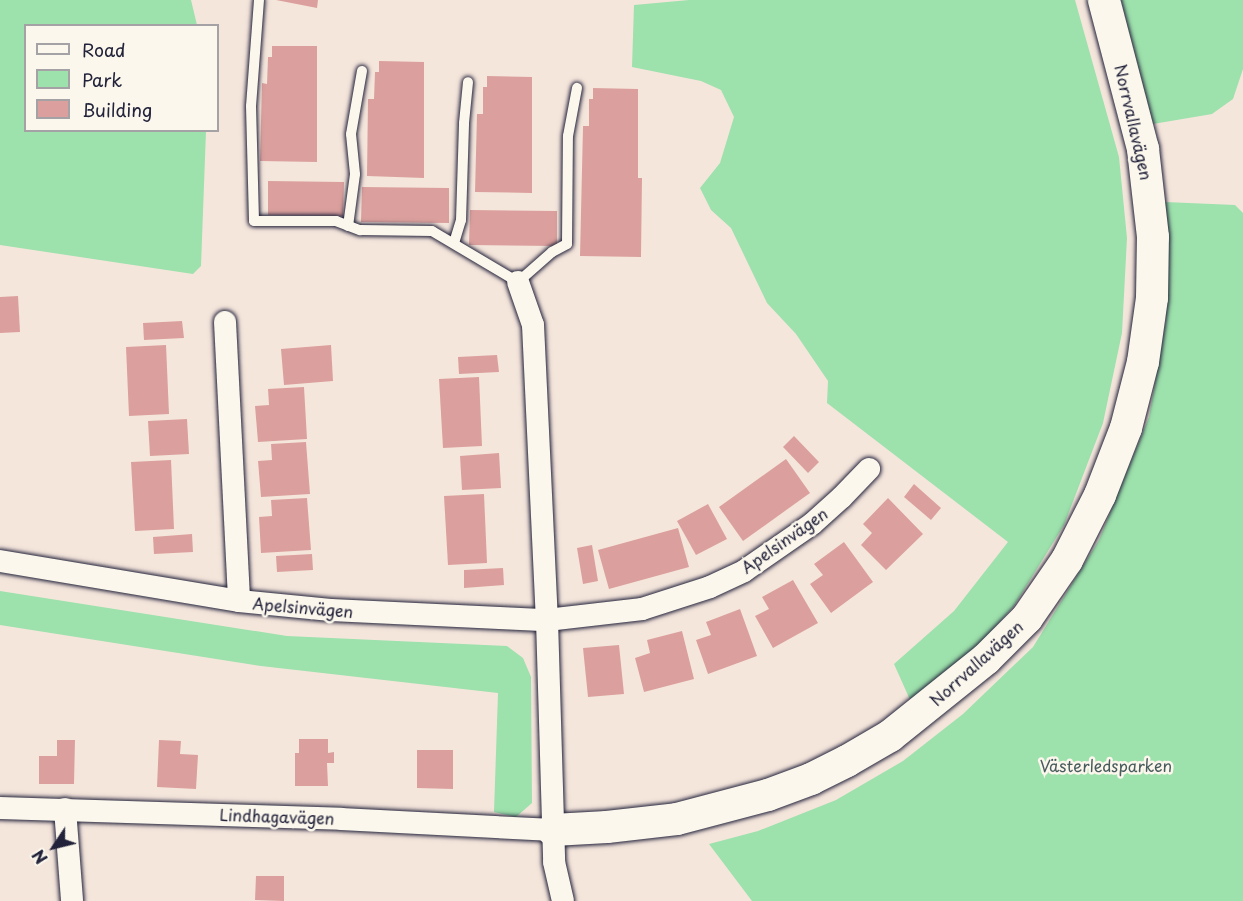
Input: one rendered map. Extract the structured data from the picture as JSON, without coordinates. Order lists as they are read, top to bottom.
{
  "streets": {
    "street": ["Norrvallavägen", "Apelsinvägen", "Lindhagavägen"]
  },
  "crossings": [
    ["Norrvallavägen", "Lindhagavägen"]
  ],
  "parks": ["Västerledsparken"],
  "legend": ["Road", "Park", "Building"],
  "north": "bottom left"
}
